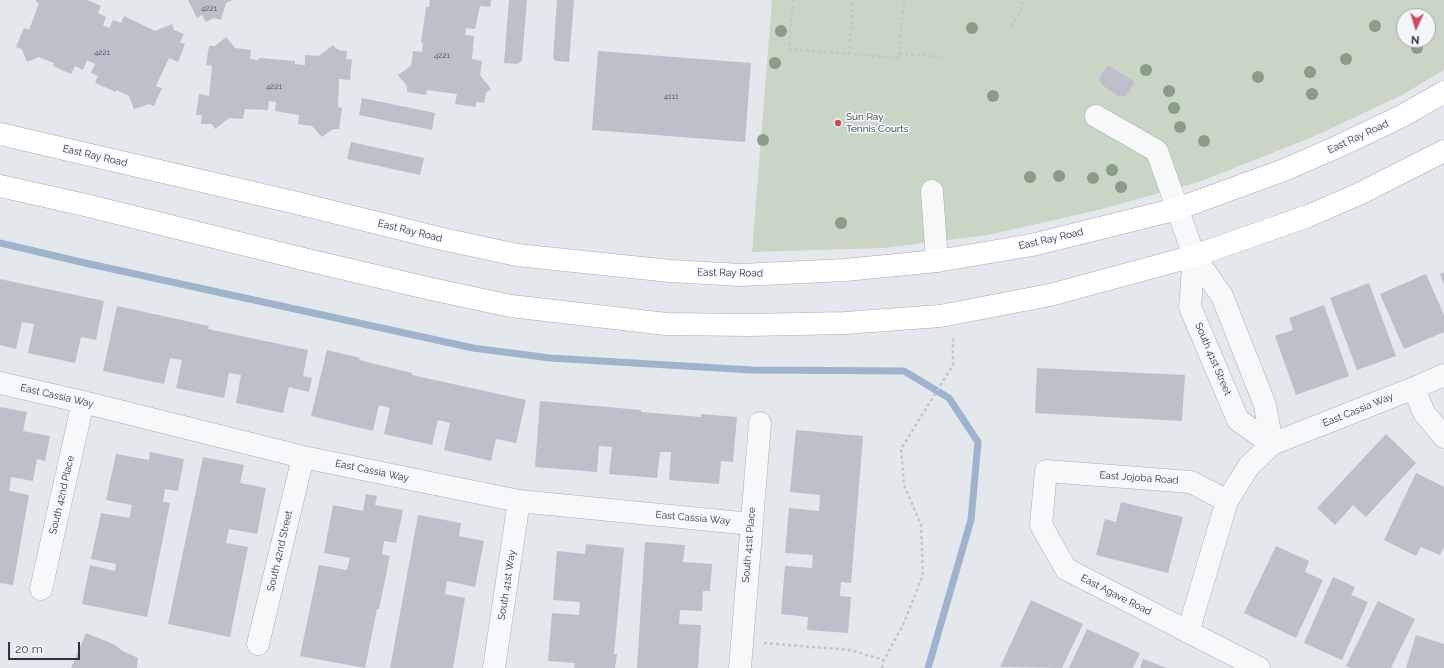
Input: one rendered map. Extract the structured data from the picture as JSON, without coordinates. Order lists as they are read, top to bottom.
{
  "streets": {
    "main road": ["East Ray Road"],
    "street": [
      "South 41st Street",
      "East Cassia Way",
      "East Jojoba Road",
      "South 42nd Place",
      "South 41st Place",
      "South 42nd Street",
      "South 41st Way",
      "East Agave Road"
    ]
  },
  "crossings": [
    ["East Ray Road", "South 41st Street"],
    ["South 41st Street", "East Cassia Way"],
    ["East Cassia Way", "South 42nd Place"],
    ["East Cassia Way", "South 41st Place"],
    ["East Cassia Way", "South 42nd Street"],
    ["East Cassia Way", "South 41st Way"],
    ["East Jojoba Road", "East Agave Road"]
  ],
  "places": ["Sun Ray Tennis Courts"],
  "house_numbers": [
    "4221",
    "4221",
    "4221",
    "4221",
    "4111"
  ],
  "scale_bar": "20 m",
  "north": "bottom"
}
